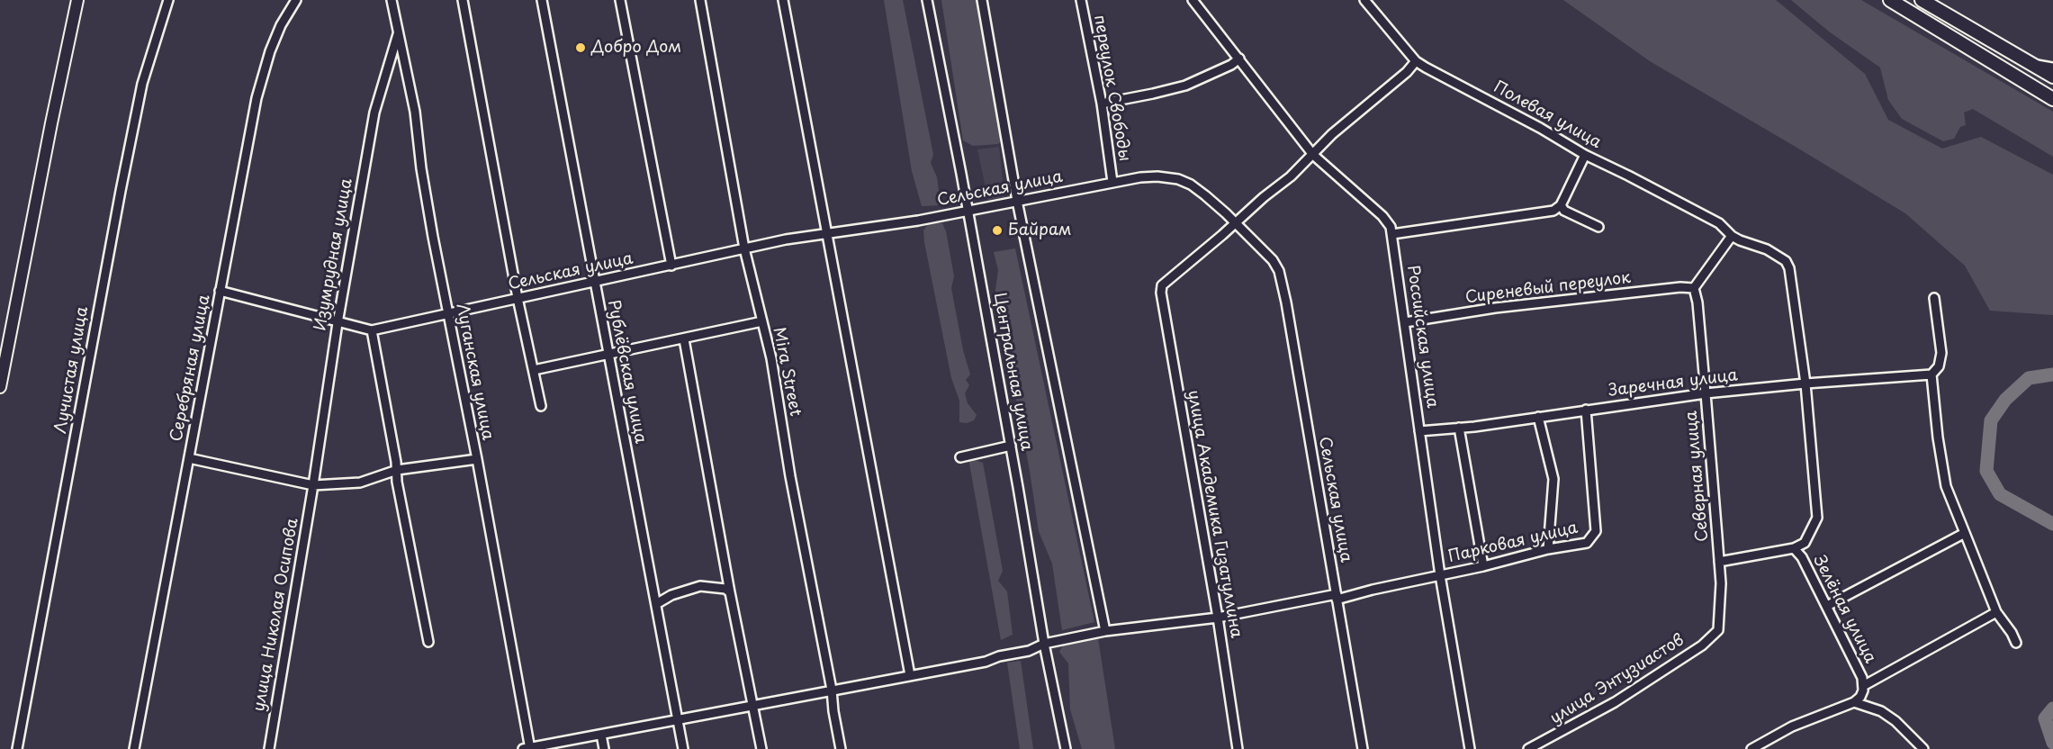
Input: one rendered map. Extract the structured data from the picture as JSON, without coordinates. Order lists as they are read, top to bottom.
{
  "streets": {
    "street": [
      "переулок Свободы",
      "Полевая улица",
      "Сельская улица",
      "Изумрудная улица",
      "Сиреневый переулок",
      "Российская улица",
      "Серебряная улица",
      "Лучистая улица",
      "Луганская улица",
      "Рублёвская улица",
      "Mira Street",
      "Центральная улица",
      "Заречная улица",
      "Северная улица",
      "улица Академика Гизатуллина",
      "Парковая улица",
      "Зелёная улица",
      "улица Николая Осипова",
      "улица Энтузиастов"
    ]
  },
  "crossings": [
    ["переулок Свободы", "Сельская улица"],
    ["Полевая улица", "Заречная улица"],
    ["Полевая улица", "Зелёная улица"],
    ["Сельская улица", "Изумрудная улица"],
    ["Сельская улица", "Серебряная улица"],
    ["Сельская улица", "Луганская улица"],
    ["Сельская улица", "Рублёвская улица"],
    ["Сельская улица", "Mira Street"],
    ["Сельская улица", "Центральная улица"],
    ["Сельская улица", "улица Академика Гизатуллина"],
    ["Сельская улица", "Парковая улица"],
    ["Изумрудная улица", "Луганская улица"],
    ["Изумрудная улица", "улица Николая Осипова"],
    ["Сиреневый переулок", "Российская улица"],
    ["Сиреневый переулок", "Северная улица"],
    ["Российская улица", "Заречная улица"],
    ["Российская улица", "Парковая улица"],
    ["Луганская улица", "Парковая улица"],
    ["Рублёвская улица", "Парковая улица"],
    ["Mira Street", "Парковая улица"],
    ["Центральная улица", "Парковая улица"],
    ["Заречная улица", "Северная улица"],
    ["Заречная улица", "Парковая улица"],
    ["Северная улица", "улица Энтузиастов"],
    ["улица Академика Гизатуллина", "Парковая улица"]
  ],
  "places": ["Добро Дом", "Байрам"]
}
